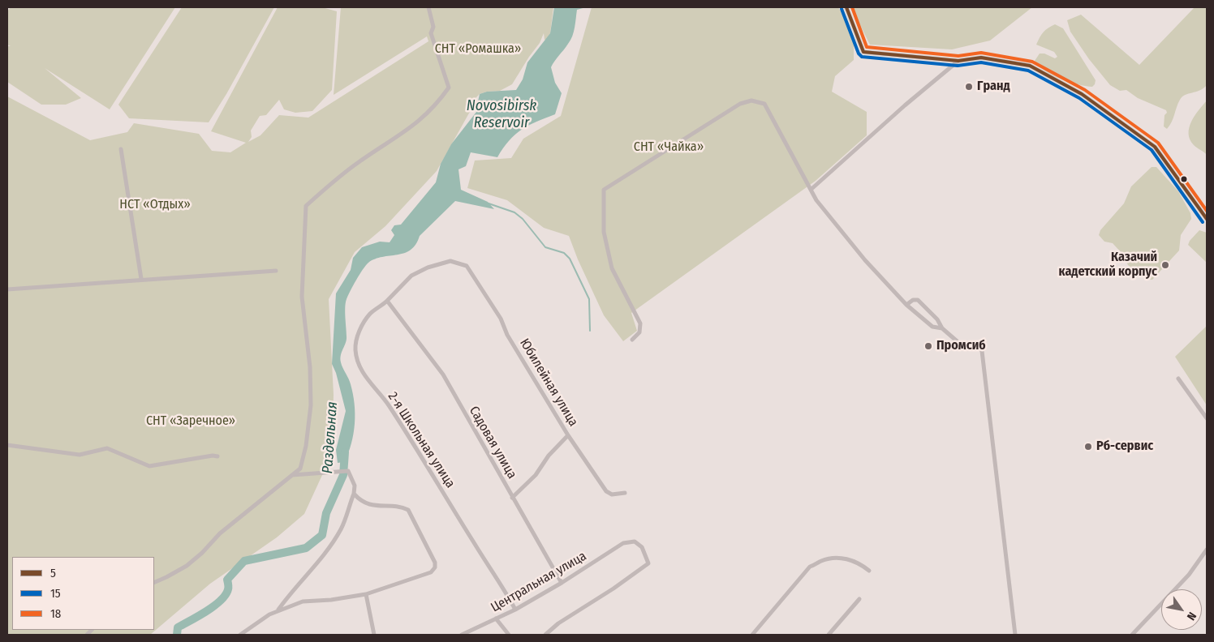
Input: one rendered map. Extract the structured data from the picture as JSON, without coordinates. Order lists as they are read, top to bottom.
{
  "streets": {
    "street": [
      "Юбилейная улица",
      "2-я Школьная улица",
      "Садовая улица",
      "Центральная улица"
    ]
  },
  "crossings": [
    ["Юбилейная улица", "2-я Школьная улица"],
    ["2-я Школьная улица", "Садовая улица"],
    ["2-я Школьная улица", "Центральная улица"],
    ["Садовая улица", "Центральная улица"]
  ],
  "water": ["Novosibirsk Reservoir", "Раздельная"],
  "parks": [
    "СНТ «Ромашка»",
    "СНТ «Чайка»",
    "НСТ «Отдых»",
    "СНТ «Заречное»"
  ],
  "places": [
    "Гранд",
    "Казачий кадетский корпус",
    "Промсиб",
    "Рб-сервис"
  ],
  "lines": ["transit line 5", "transit line 18", "transit line 15"],
  "legend": ["5", "15", "18"],
  "north": "bottom right"
}
